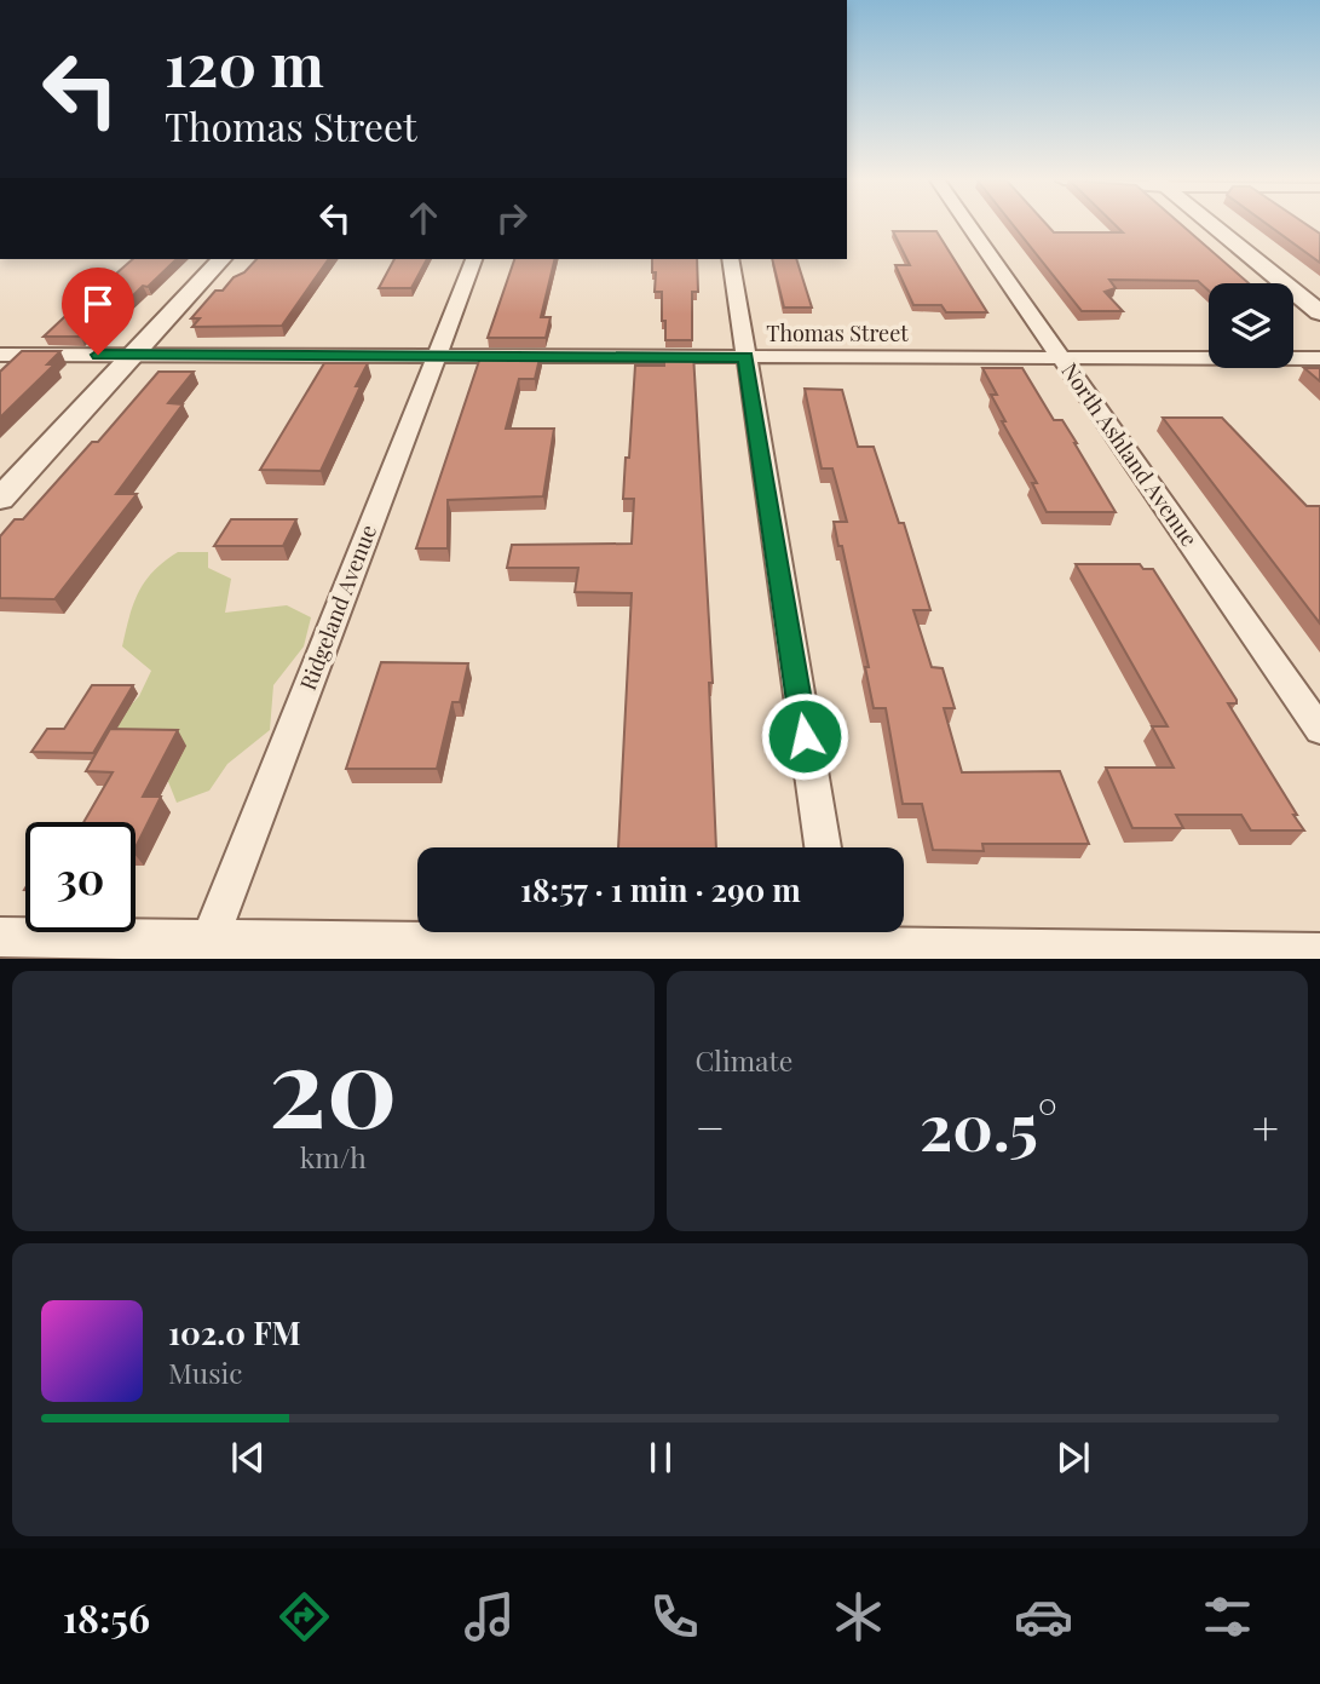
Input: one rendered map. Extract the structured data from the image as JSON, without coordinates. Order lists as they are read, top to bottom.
{
  "streets": {
    "street": ["Thomas Street", "North Ashland Avenue", "Ridgeland Avenue"]
  },
  "crossings": [
    ["Thomas Street", "North Ashland Avenue"],
    ["Thomas Street", "Ridgeland Avenue"]
  ],
  "page": {
    "turn": ["120 m", "Thomas Street"],
    "limit": "30",
    "trip": "18:57 · 1 min · 290 m",
    "tile": [
      ["20", "km/h"],
      "Climate"
    ],
    "heat": ["−", "20.5°", "+"],
    "song": ["102.0 FM", "Music"],
    "tabs": "18:56"
  }
}
